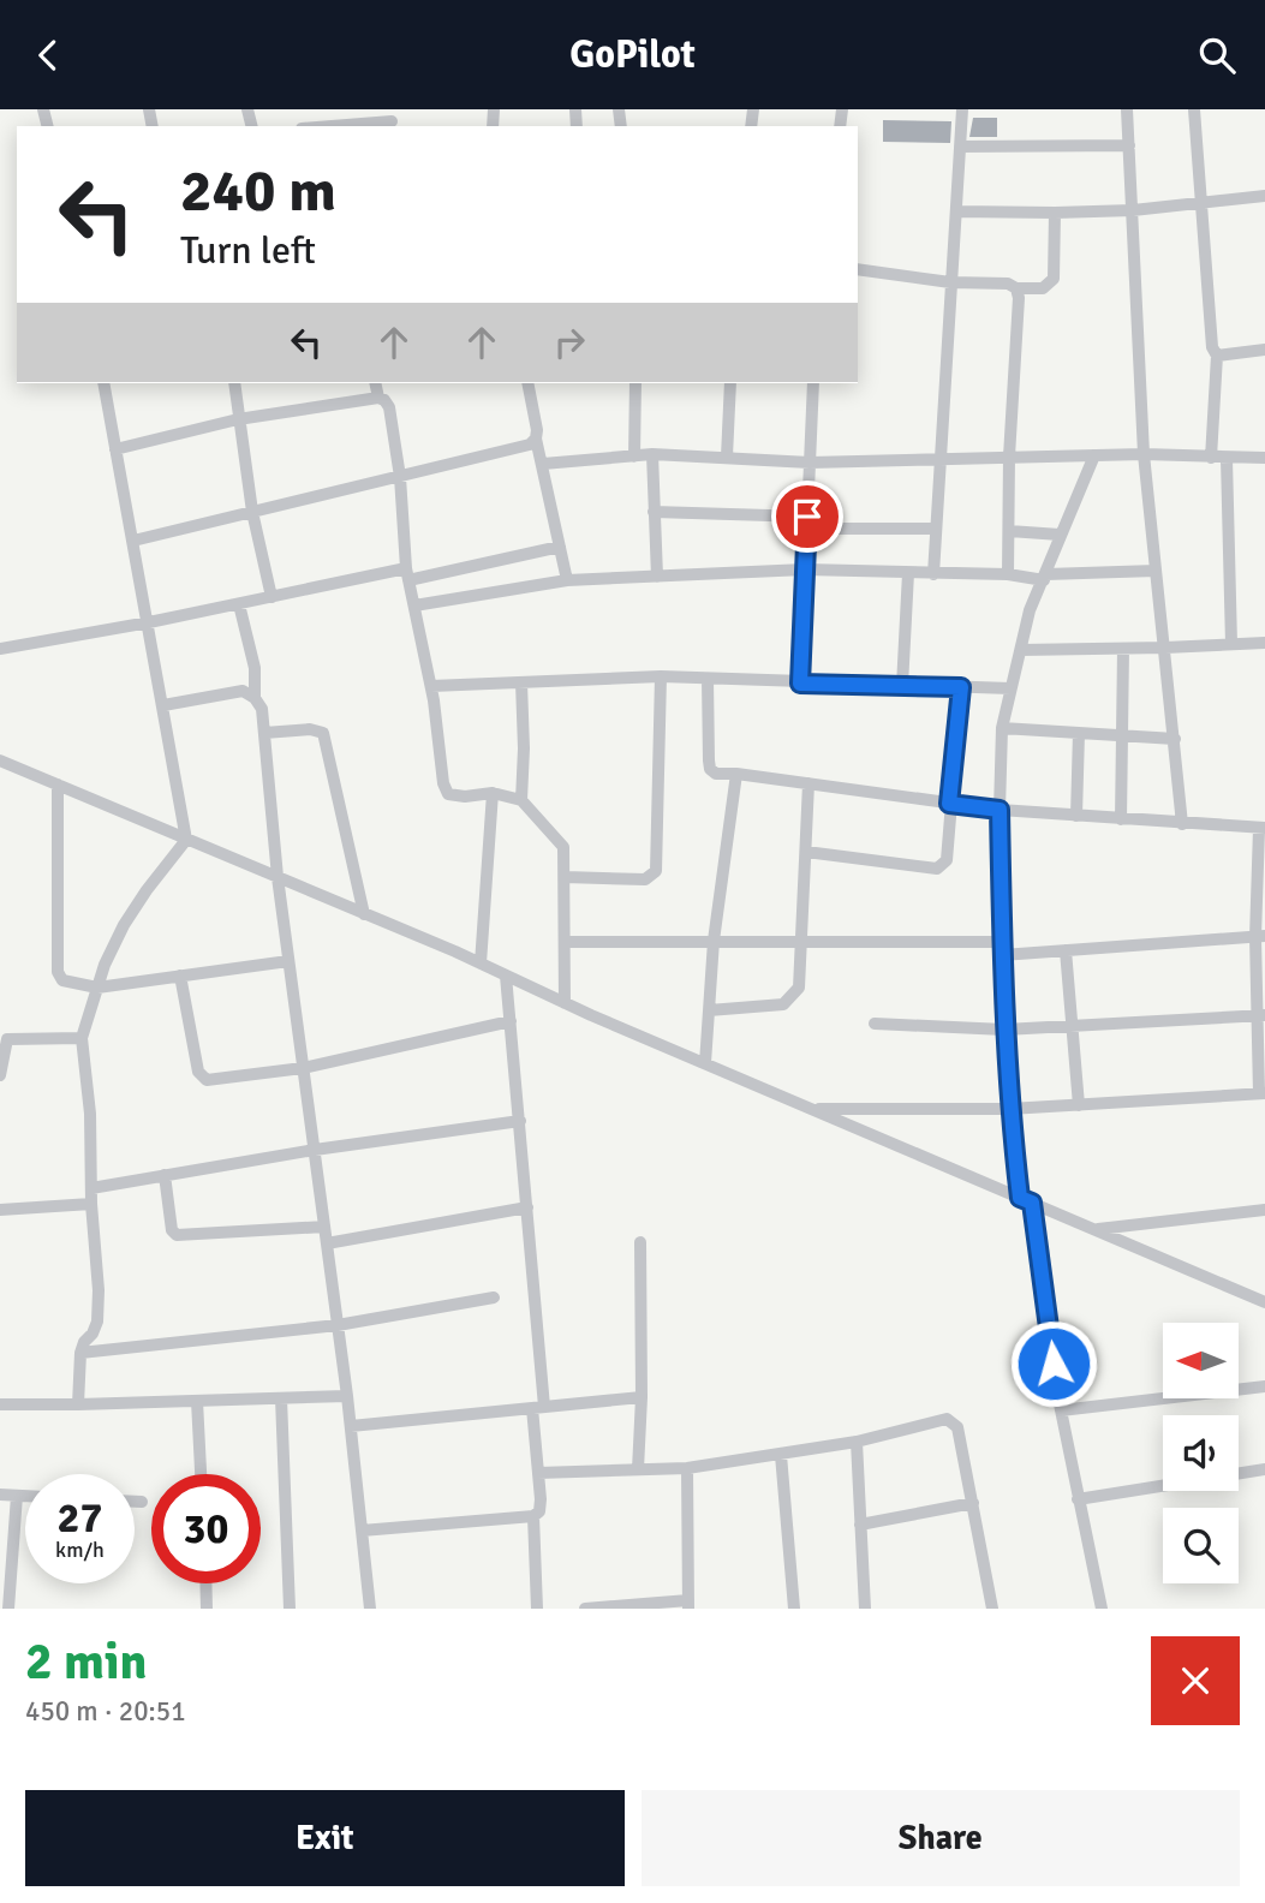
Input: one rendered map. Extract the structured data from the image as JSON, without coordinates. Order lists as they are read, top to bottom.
{
  "north": "left",
  "page": {
    "header": "GoPilot",
    "turn": ["240 m", "Turn left"],
    "speed": "27 km/h",
    "limit": "30",
    "heading": ["2 min", "450 m · 20:51"],
    "buttons": ["Exit", "Share"]
  }
}
